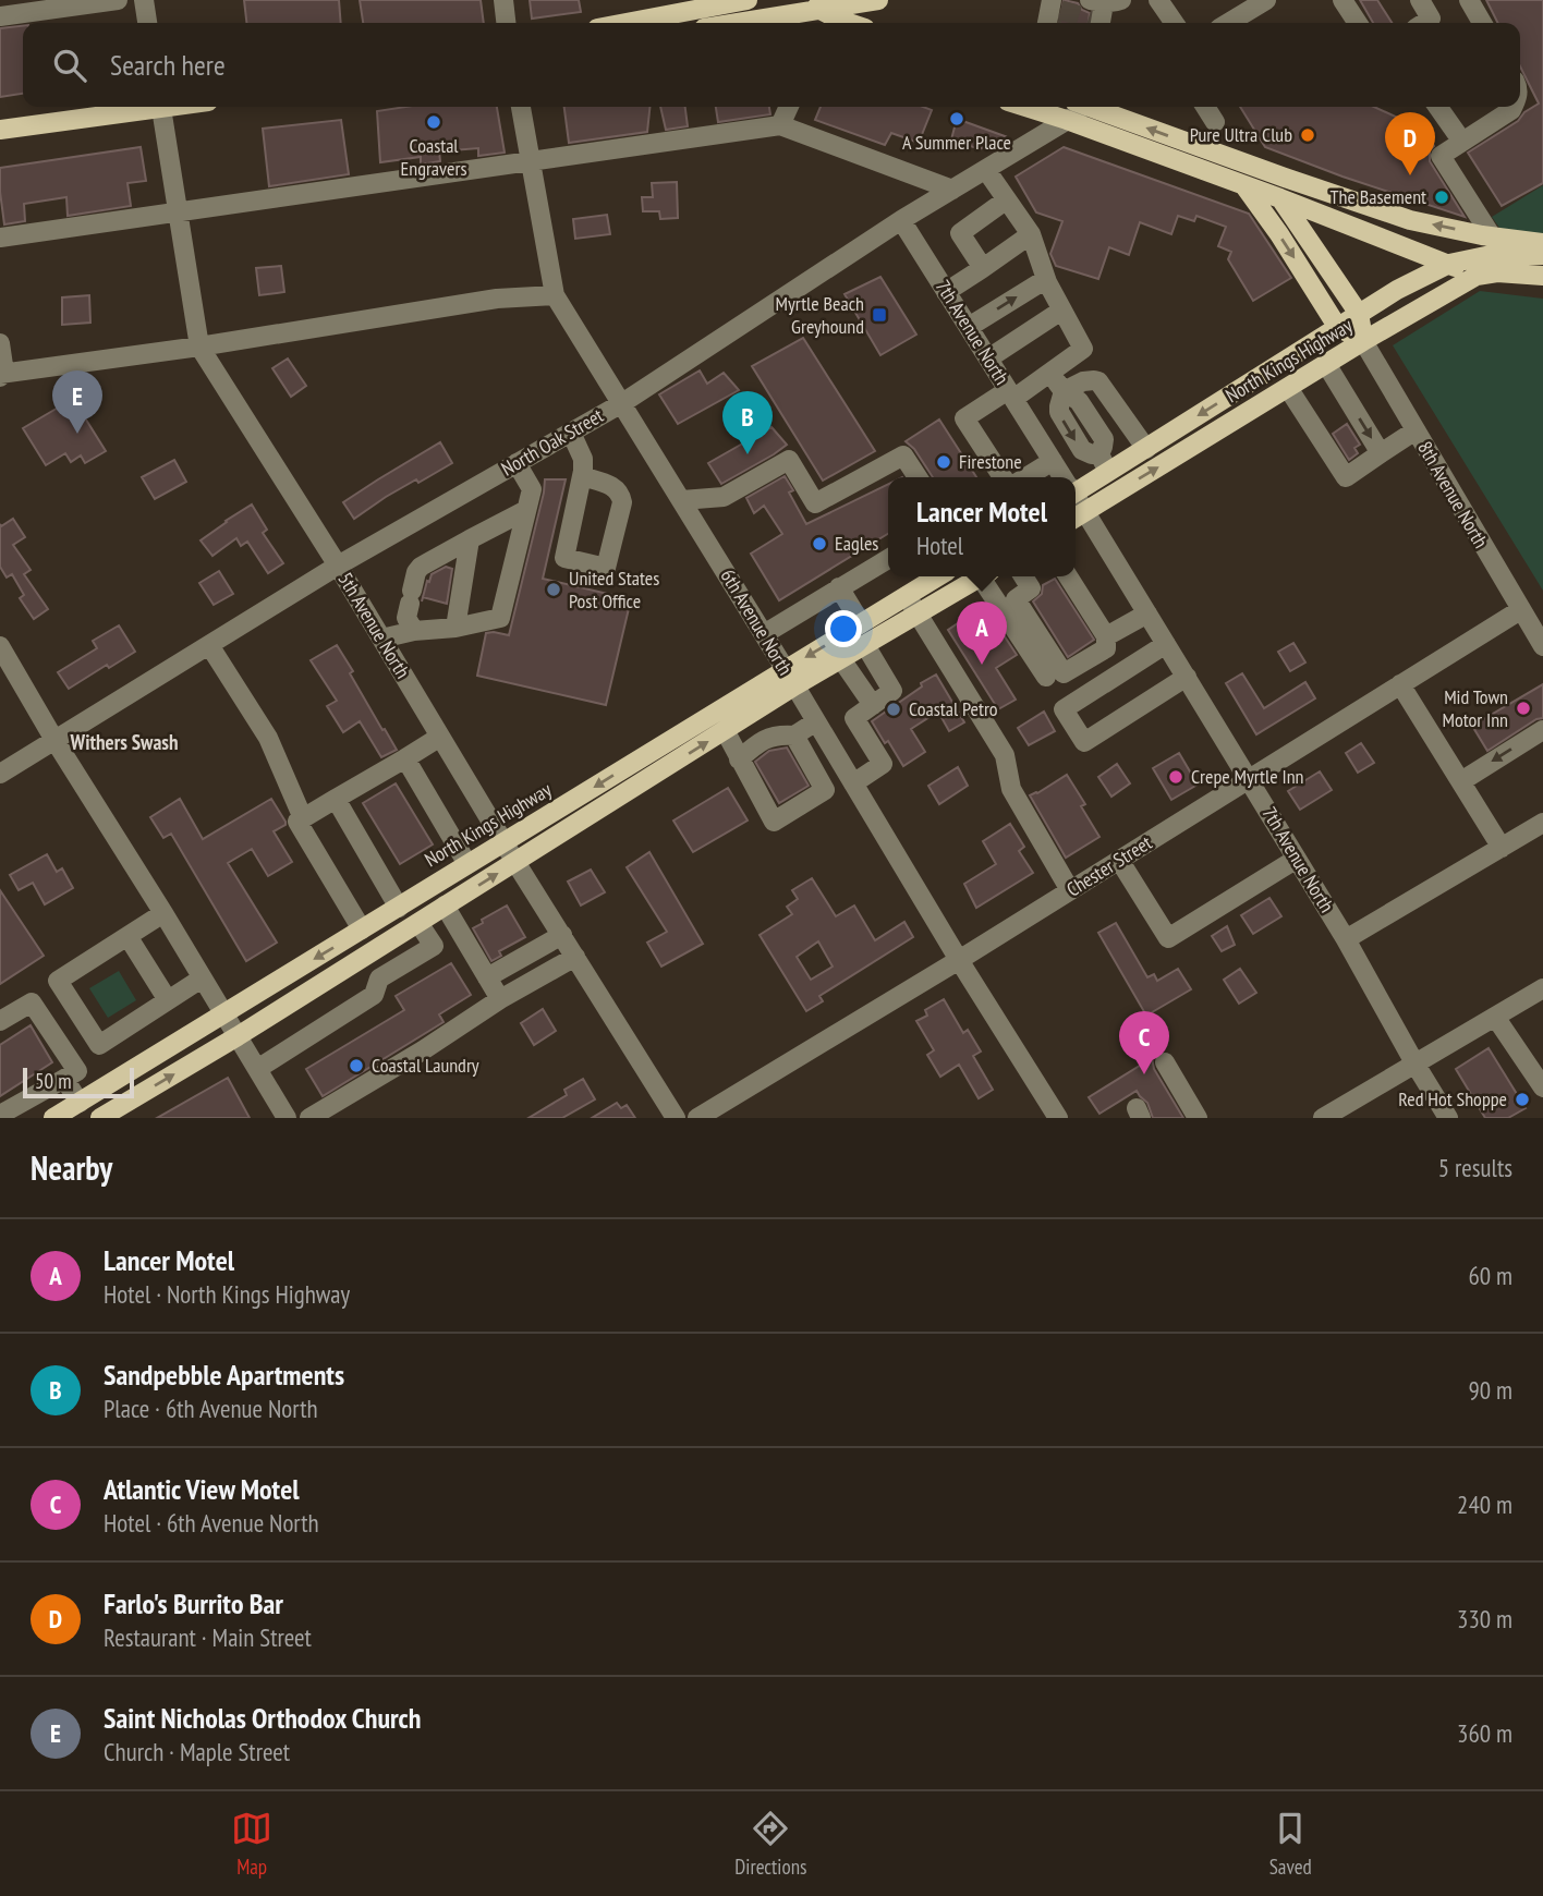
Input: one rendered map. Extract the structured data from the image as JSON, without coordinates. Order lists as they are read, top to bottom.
{
  "streets": {
    "main road": ["North Kings Highway"],
    "street": [
      "7th Avenue North",
      "North Oak Street",
      "8th Avenue North",
      "6th Avenue North",
      "5th Avenue North",
      "Chester Street"
    ]
  },
  "crossings": [
    ["7th Avenue North", "North Kings Highway"],
    ["7th Avenue North", "North Oak Street"],
    ["7th Avenue North", "Chester Street"],
    ["North Kings Highway", "8th Avenue North"],
    ["North Kings Highway", "6th Avenue North"],
    ["North Kings Highway", "5th Avenue North"],
    ["North Oak Street", "6th Avenue North"],
    ["North Oak Street", "5th Avenue North"],
    ["8th Avenue North", "Chester Street"],
    ["6th Avenue North", "Chester Street"]
  ],
  "districts": ["Withers Swash"],
  "places": {
    "other": [
      "A Summer Place",
      "Coastal Engravers",
      "Pure Ultra Club",
      "The Basement",
      "Firestone",
      "Eagles",
      "United States Post Office",
      "Mid Town Motor Inn",
      "Coastal Petro",
      "Crepe Myrtle Inn",
      "Coastal Laundry",
      "Red Hot Shoppe"
    ],
    "transit": ["Myrtle Beach Greyhound"]
  },
  "scale_bar": "50 m",
  "page": {
    "search": "Search here",
    "pins": [
      "D",
      "E",
      "B",
      "A",
      "C"
    ],
    "popup": ["Lancer Motel", "Hotel"],
    "scale": "50 m",
    "heading": ["Nearby", "5 results"],
    "list": [
      {
        "mark": "A",
        "name": "Lancer Motel",
        "note": "Hotel · North Kings Highway",
        "value": "60 m"
      },
      {
        "mark": "B",
        "name": "Sandpebble Apartments",
        "note": "Place · 6th Avenue North",
        "value": "90 m"
      },
      {
        "mark": "C",
        "name": "Atlantic View Motel",
        "note": "Hotel · 6th Avenue North",
        "value": "240 m"
      },
      {
        "mark": "D",
        "name": "Farlo's Burrito Bar",
        "note": "Restaurant · Main Street",
        "value": "330 m"
      },
      {
        "mark": "E",
        "name": "Saint Nicholas Orthodox Church",
        "note": "Church · Maple Street",
        "value": "360 m"
      }
    ],
    "nav": ["Map", "Directions", "Saved"]
  }
}
